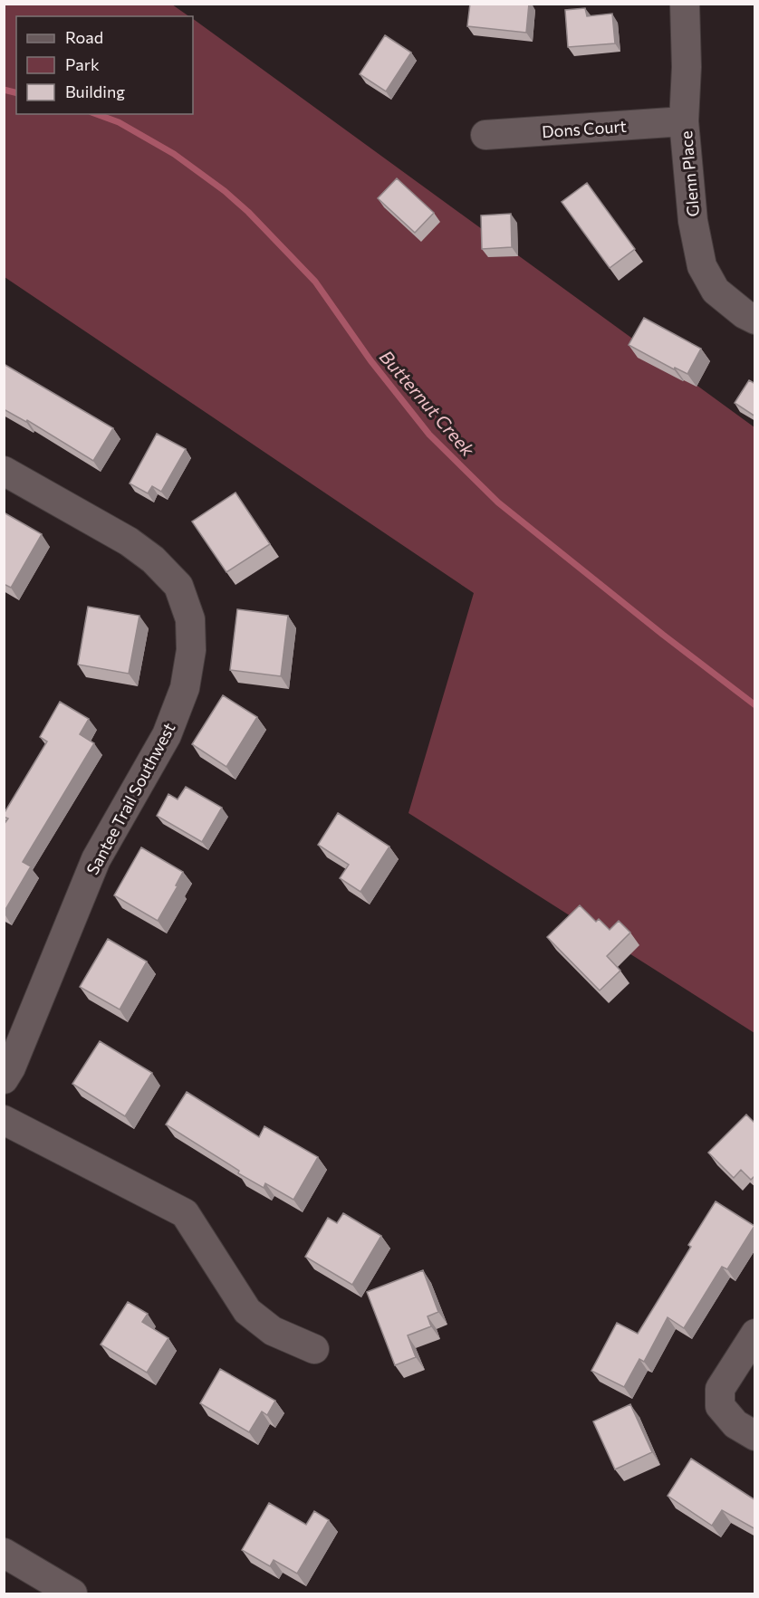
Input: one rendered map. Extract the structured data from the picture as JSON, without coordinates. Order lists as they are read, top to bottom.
{
  "streets": {
    "street": ["Dons Court", "Glenn Place", "Santee Trail Southwest"]
  },
  "crossings": [
    ["Dons Court", "Glenn Place"]
  ],
  "water": ["Butternut Creek"],
  "legend": ["Road", "Park", "Building"]
}
